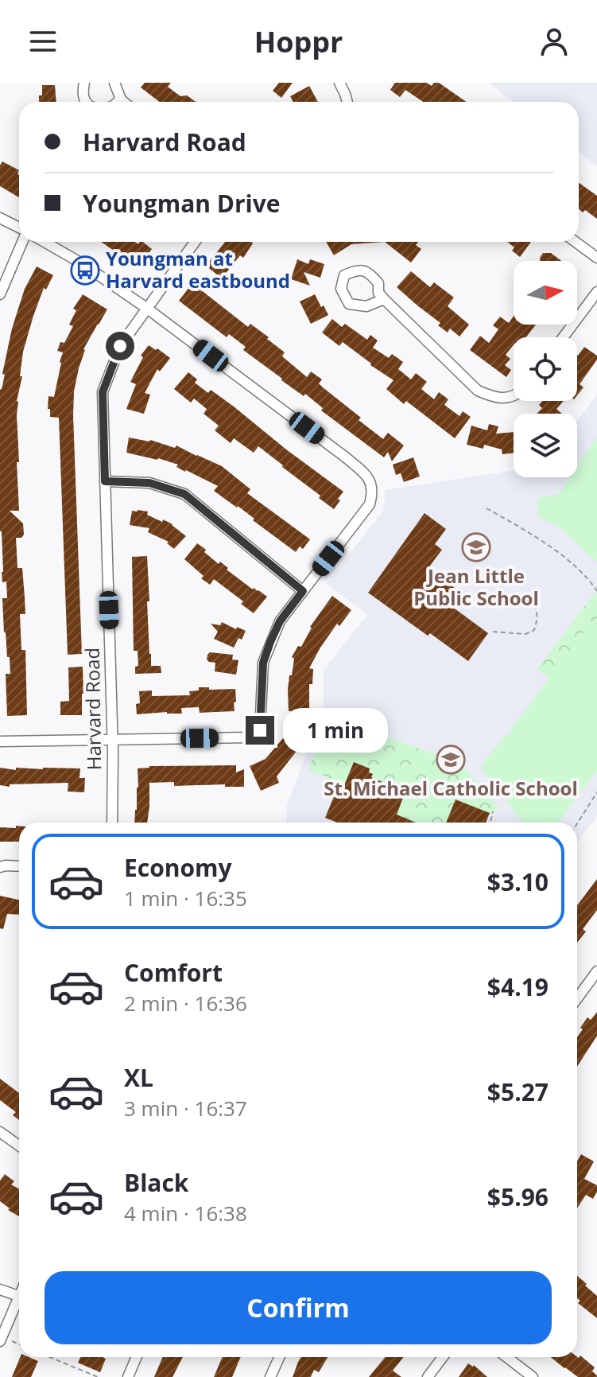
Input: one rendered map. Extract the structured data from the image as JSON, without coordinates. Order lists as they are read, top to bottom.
{
  "streets": {
    "street": ["Harvard Road"]
  },
  "places": {
    "bus stop": ["Youngman at Harvard eastbound"],
    "school or university": ["Jean Little Public School", "St. Michael Catholic School"]
  },
  "north": "right",
  "page": {
    "header": "Hoppr",
    "banner": ["Harvard Road", "Youngman Drive"],
    "bubble": "1 min",
    "list": [
      {
        "name": "Economy",
        "note": "1 min · 16:35",
        "value": "$3.10"
      },
      {
        "name": "Comfort",
        "note": "2 min · 16:36",
        "value": "$4.19"
      },
      {
        "name": "XL",
        "note": "3 min · 16:37",
        "value": "$5.27"
      },
      {
        "name": "Black",
        "note": "4 min · 16:38",
        "value": "$5.96"
      }
    ],
    "buttons": "Confirm"
  }
}
